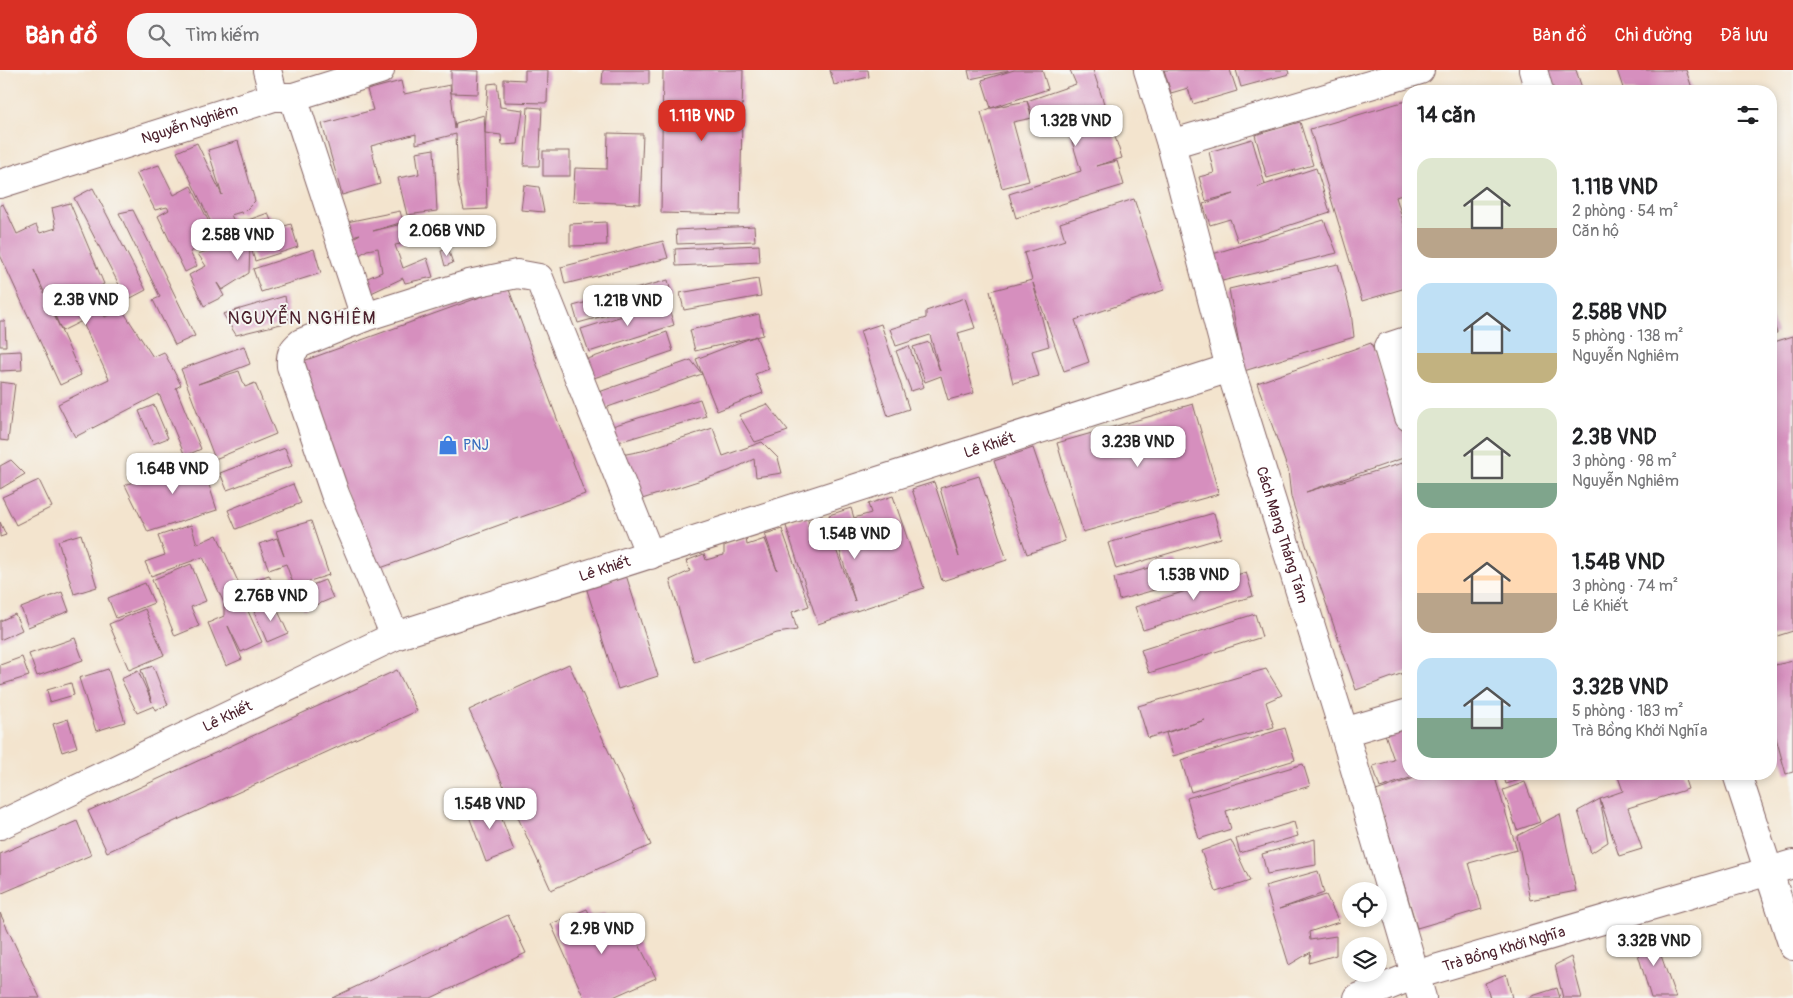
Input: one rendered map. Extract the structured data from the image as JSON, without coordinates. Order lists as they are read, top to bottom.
{
  "streets": {
    "street": [
      "Nguyễn Nghiêm",
      "Lê Khiết",
      "Cách Mạng Tháng Tám",
      "Trà Bồng Khởi Nghĩa"
    ]
  },
  "crossings": [
    ["Lê Khiết", "Cách Mạng Tháng Tám"],
    ["Cách Mạng Tháng Tám", "Trà Bồng Khởi Nghĩa"]
  ],
  "districts": ["NGUYỄN NGHIÊM"],
  "places": {
    "shop": ["PNJ"]
  },
  "page": {
    "header": "Bản đồ",
    "search": "Tìm kiếm",
    "nav": ["Bản đồ", "Chỉ đường", "Đã lưu"],
    "heading": "14 căn",
    "price": [
      "1.11B VND",
      "1.32B VND",
      "2.06B VND",
      "2.58B VND",
      "2.3B VND",
      "1.21B VND",
      "3.23B VND",
      "1.64B VND",
      "1.54B VND",
      "1.53B VND",
      "2.76B VND",
      "1.54B VND",
      "2.9B VND",
      "3.32B VND"
    ],
    "list": [
      {
        "name": "1.11B VND",
        "note": "2 phòng · 54 m² · Căn hộ"
      },
      {
        "name": "2.58B VND",
        "note": "5 phòng · 138 m² · Nguyễn Nghiêm"
      },
      {
        "name": "2.3B VND",
        "note": "3 phòng · 98 m² · Nguyễn Nghiêm"
      },
      {
        "name": "1.54B VND",
        "note": "3 phòng · 74 m² · Lê Khiết"
      },
      {
        "name": "3.32B VND",
        "note": "5 phòng · 183 m² · Trà Bồng Khởi Nghĩa"
      }
    ]
  }
}
